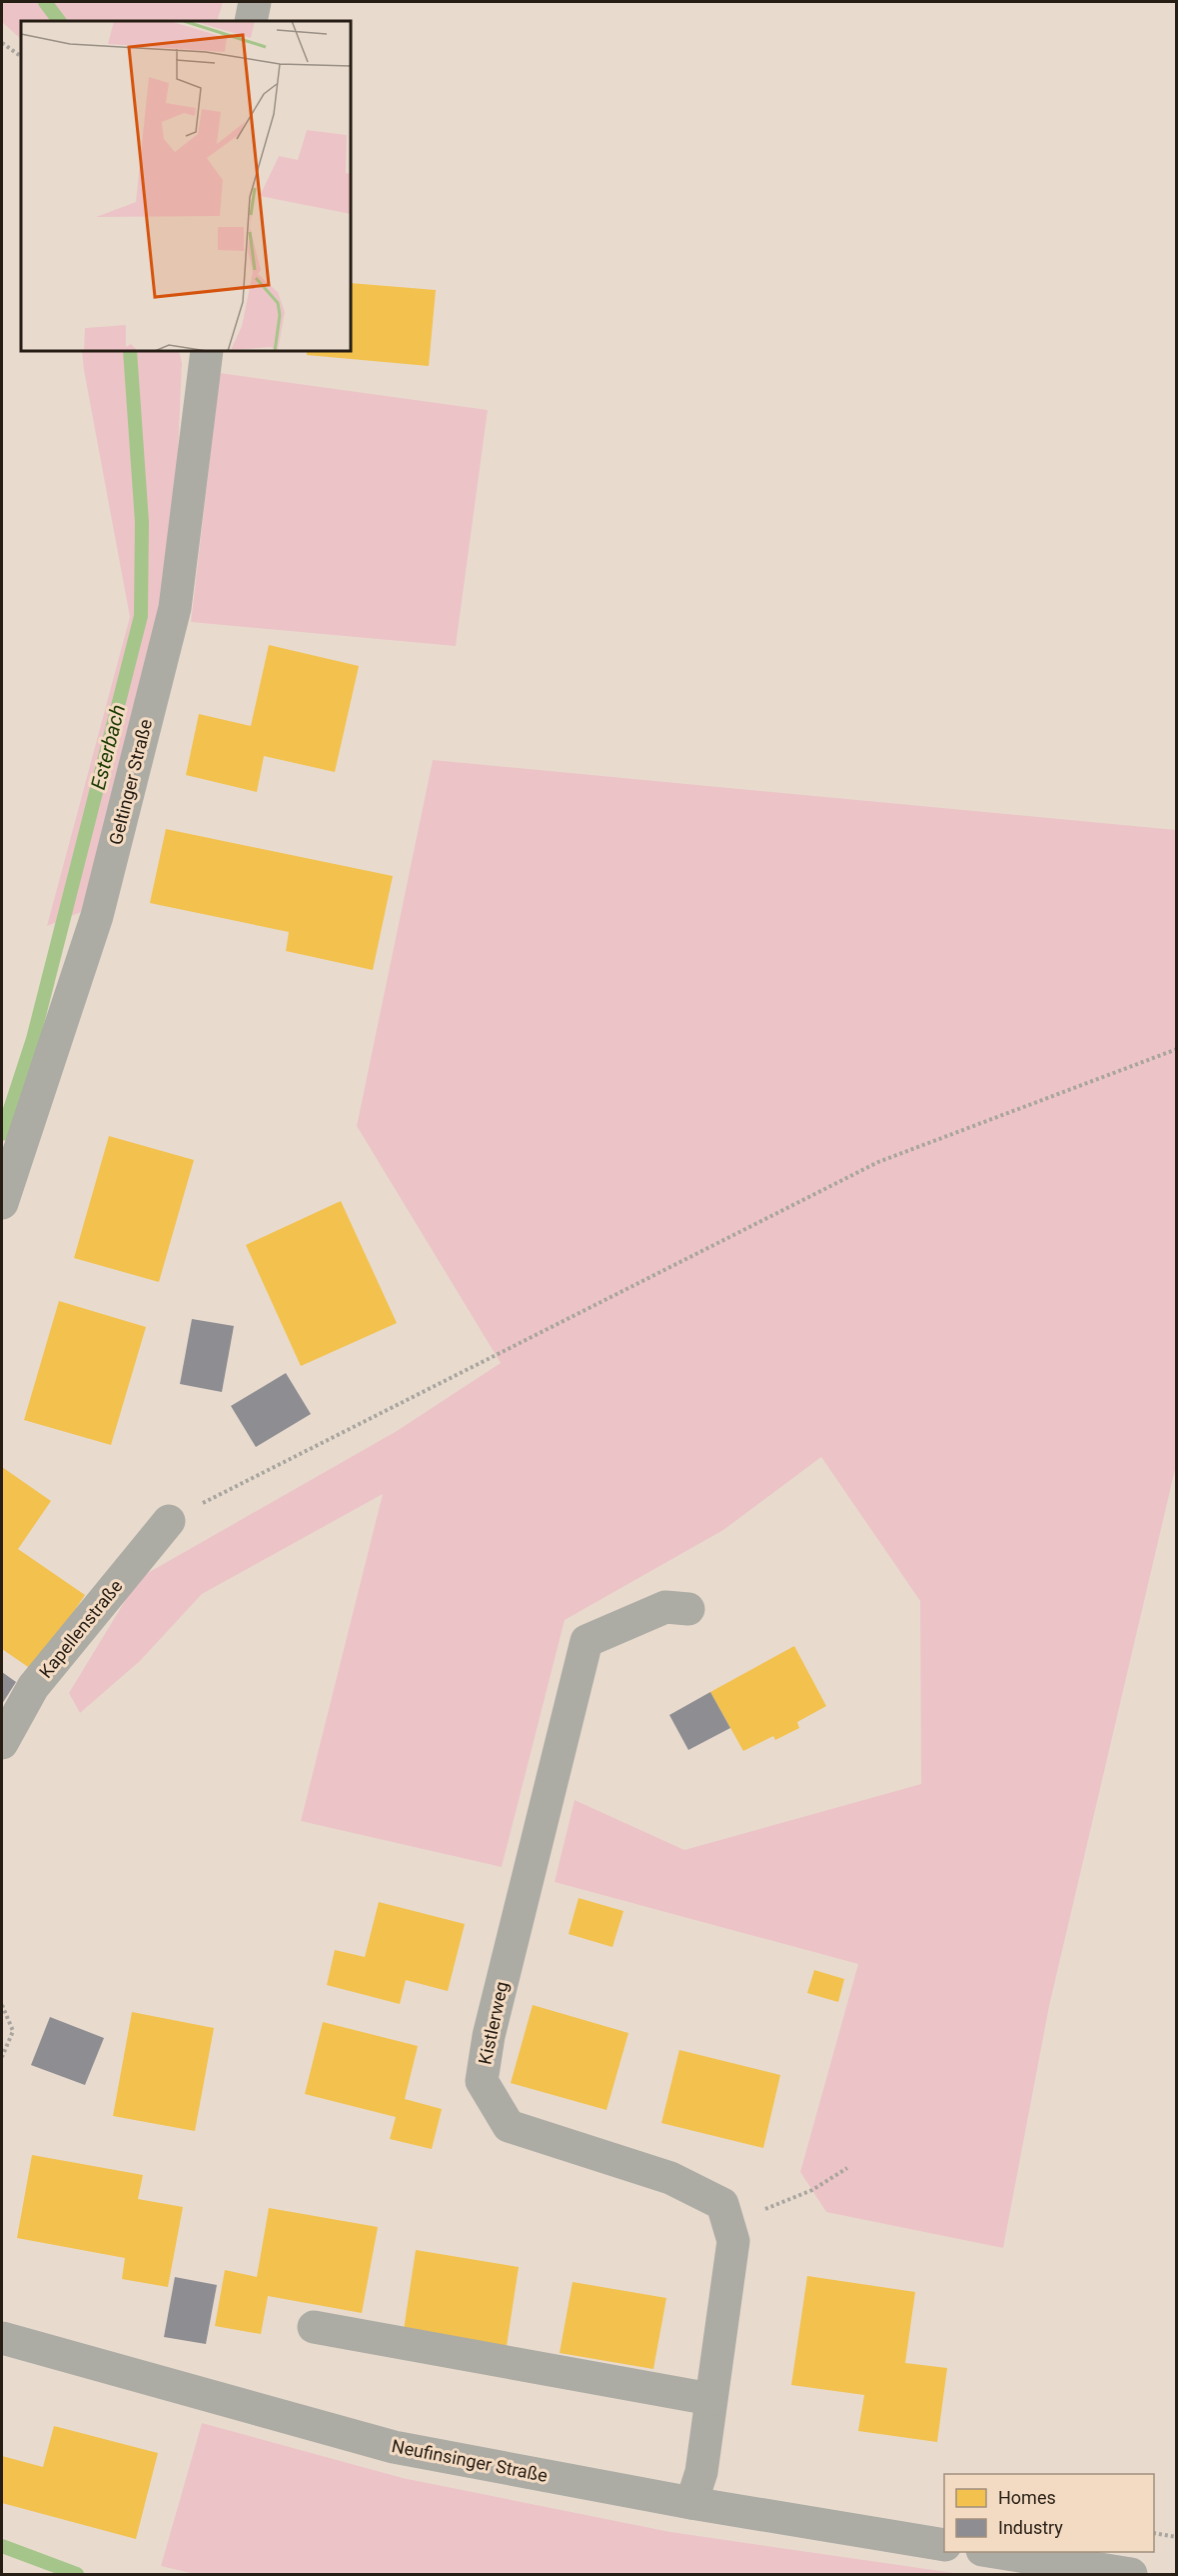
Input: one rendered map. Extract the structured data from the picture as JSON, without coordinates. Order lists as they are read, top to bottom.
{
  "streets": {
    "street": [
      "Geltinger Straße",
      "Kapellenstraße",
      "Kistlerweg",
      "Neufinsinger Straße"
    ]
  },
  "crossings": [
    ["Kistlerweg", "Neufinsinger Straße"]
  ],
  "water": ["Esterbach"],
  "legend": ["Homes", "Industry"]
}
